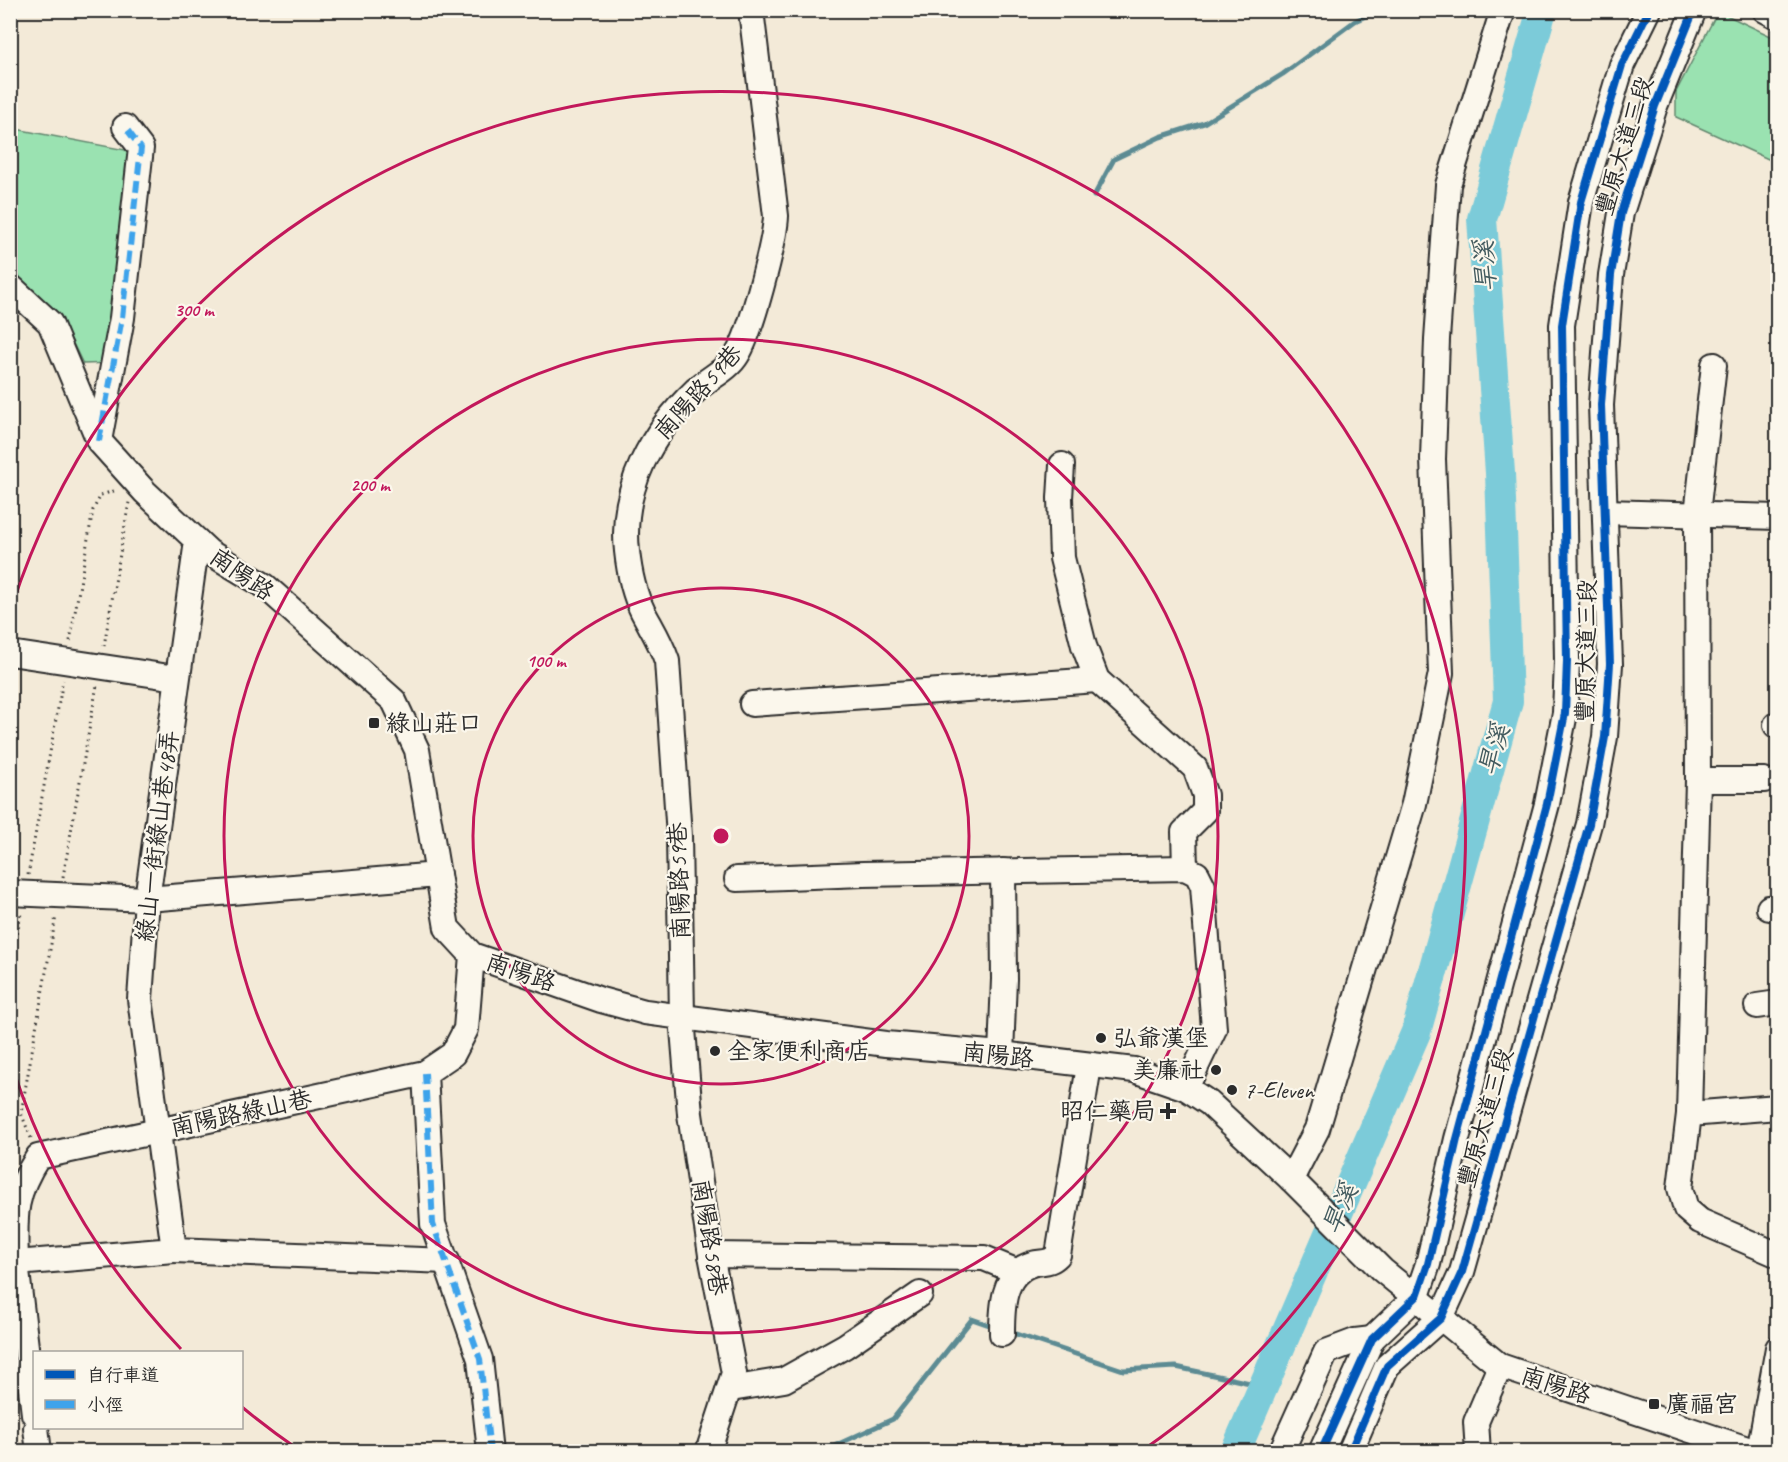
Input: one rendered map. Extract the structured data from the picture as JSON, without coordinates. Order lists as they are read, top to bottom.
{
  "streets": {
    "street": [
      "豐原大道三段",
      "南陽路59巷",
      "南陽路",
      "綠山一街綠山巷48弄",
      "南陽路綠山巷",
      "南陽路58巷"
    ]
  },
  "crossings": [
    ["豐原大道三段", "南陽路"],
    ["南陽路59巷", "南陽路"],
    ["南陽路59巷", "南陽路58巷"],
    ["南陽路", "綠山一街綠山巷48弄"],
    ["南陽路", "南陽路綠山巷"],
    ["南陽路", "南陽路58巷"],
    ["綠山一街綠山巷48弄", "南陽路綠山巷"]
  ],
  "water": ["旱溪"],
  "places": {
    "transit": ["綠山莊口", "廣福宮"],
    "other": [
      "弘爺漢堡",
      "全家便利商店",
      "美廉社",
      "7-Eleven"
    ],
    "health": ["昭仁藥局"]
  },
  "legend": ["自行車道", "小徑"],
  "rings": ["300 m", "200 m", "100 m"]
}
